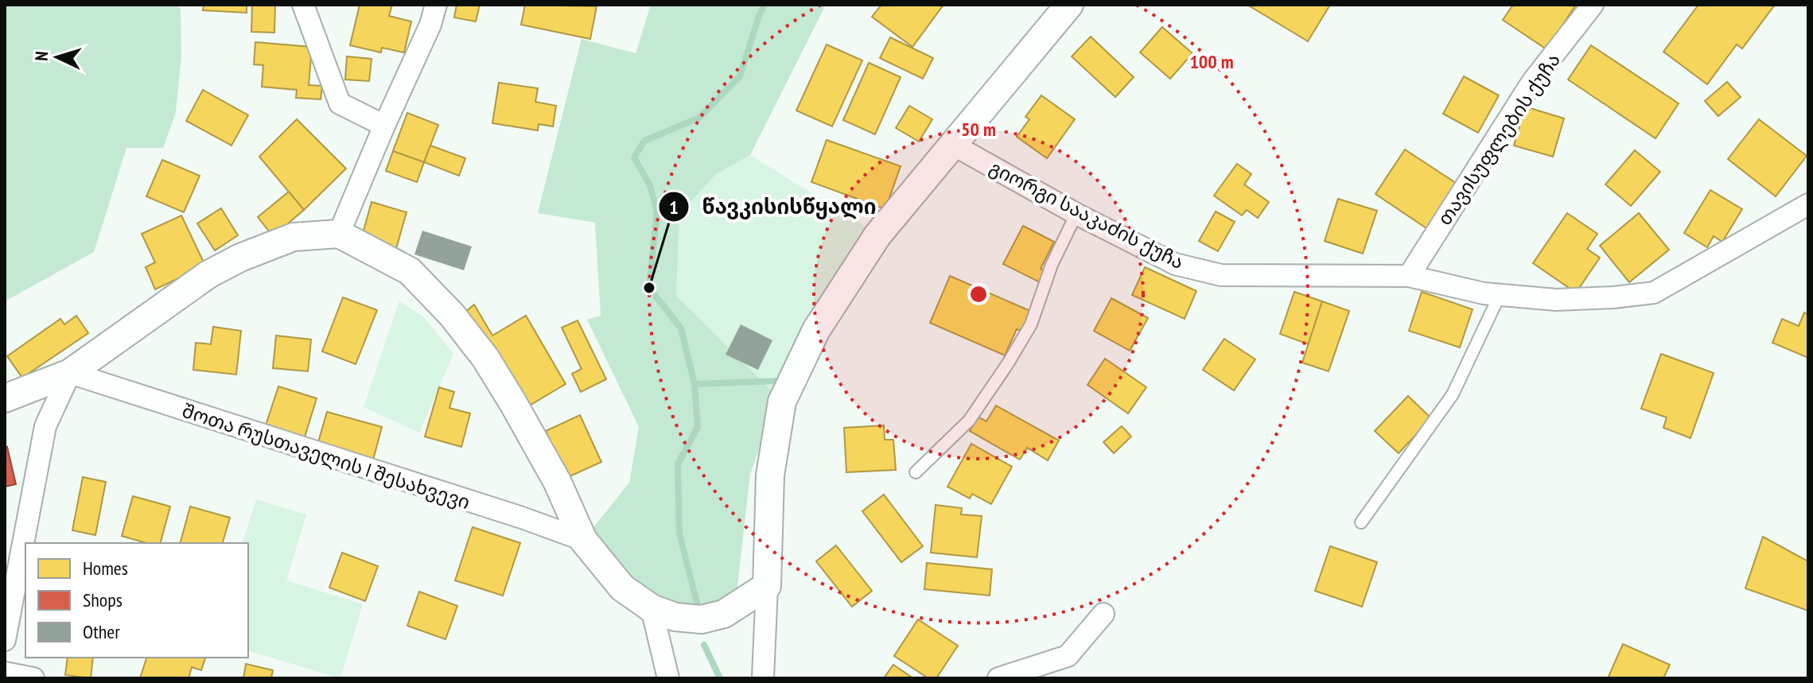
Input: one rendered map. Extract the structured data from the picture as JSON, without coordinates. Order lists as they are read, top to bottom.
{
  "streets": {
    "street": ["თავისუფლების ქუჩა", "გიორგი სააკაძის ქუჩა", "შოთა რუსთაველის I შესახვევი"]
  },
  "crossings": [
    ["თავისუფლების ქუჩა", "გიორგი სააკაძის ქუჩა"]
  ],
  "places": ["წავკისისწყალი"],
  "legend": ["Homes", "Shops", "Other"],
  "north": "left",
  "rings": ["100 m", "50 m"]
}
